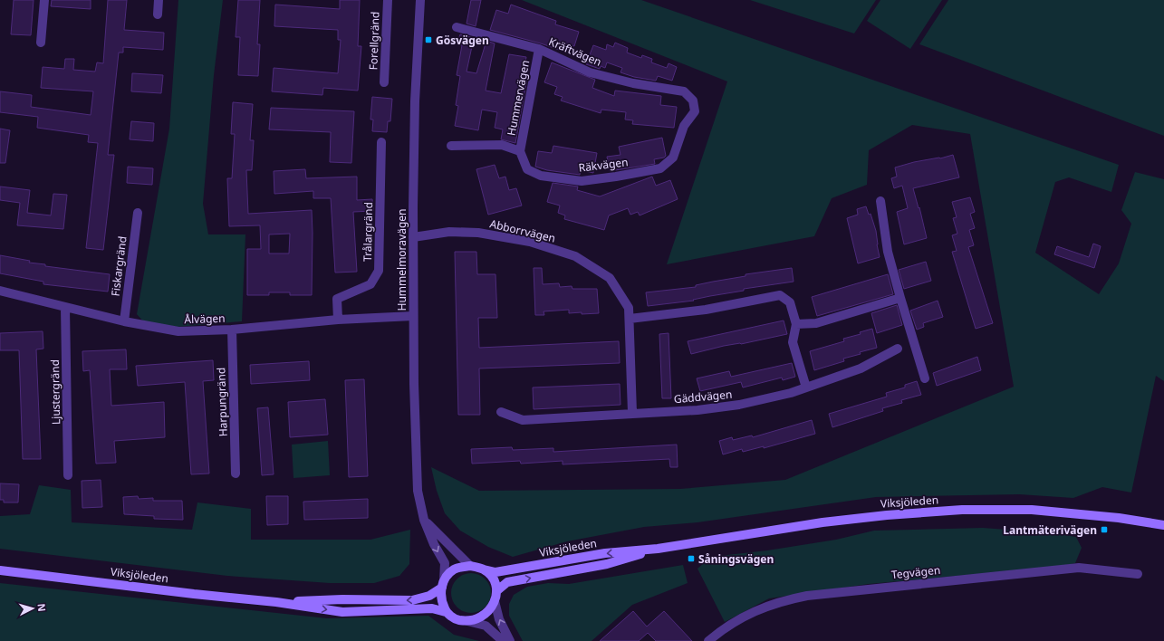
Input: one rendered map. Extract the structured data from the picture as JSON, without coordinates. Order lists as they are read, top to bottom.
{
  "streets": {
    "main road": ["Viksjöleden"],
    "street": [
      "Forellgränd",
      "Kräftvägen",
      "Hummervägen",
      "Räkvägen",
      "Abborrvägen",
      "Trålargränd",
      "Hummelmoravägen",
      "Fiskargränd",
      "Ålvägen",
      "Ljustergränd",
      "Gäddvägen",
      "Harpungränd",
      "Tegvägen"
    ]
  },
  "crossings": [
    ["Kräftvägen", "Hummervägen"],
    ["Kräftvägen", "Räkvägen"],
    ["Hummervägen", "Räkvägen"],
    ["Abborrvägen", "Hummelmoravägen"],
    ["Abborrvägen", "Gäddvägen"],
    ["Trålargränd", "Ålvägen"],
    ["Hummelmoravägen", "Ålvägen"],
    ["Hummelmoravägen", "Viksjöleden"],
    ["Fiskargränd", "Ålvägen"],
    ["Ålvägen", "Ljustergränd"],
    ["Ålvägen", "Harpungränd"]
  ],
  "places": {
    "transit": ["Gösvägen", "Lantmäterivägen", "Såningsvägen"]
  },
  "north": "right"
}
